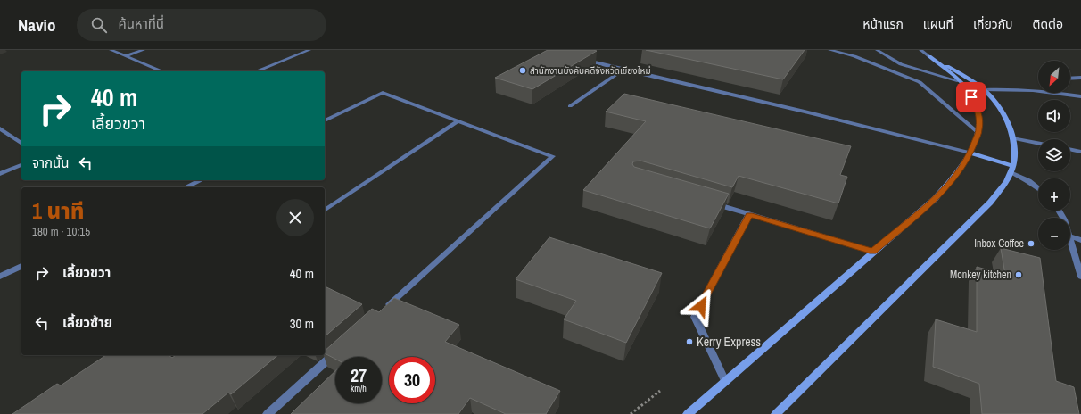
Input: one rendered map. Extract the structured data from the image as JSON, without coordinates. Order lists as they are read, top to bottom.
{
  "places": [
    "สำนักงานบังคับคดีจังหวัดเชียงใหม่",
    "Inbox Coffee",
    "Monkey kitchen",
    "Kerry Express"
  ],
  "north": "bottom left",
  "page": {
    "header": "Navio",
    "search": "ค้นหาที่นี่",
    "nav": [
      "หน้าแรก",
      "แผนที่",
      "เกี่ยวกับ",
      "ติดต่อ"
    ],
    "map_buttons": ["+", "−"],
    "turn": ["40 m", "เลี้ยวขวา"],
    "then": "จากนั้น",
    "heading": ["1 นาที", "180 m · 10:15"],
    "list": [
      {
        "name": "เลี้ยวขวา",
        "value": "40 m"
      },
      {
        "name": "เลี้ยวซ้าย",
        "value": "30 m"
      }
    ],
    "speed": "27 km/h",
    "limit": "30"
  }
}
